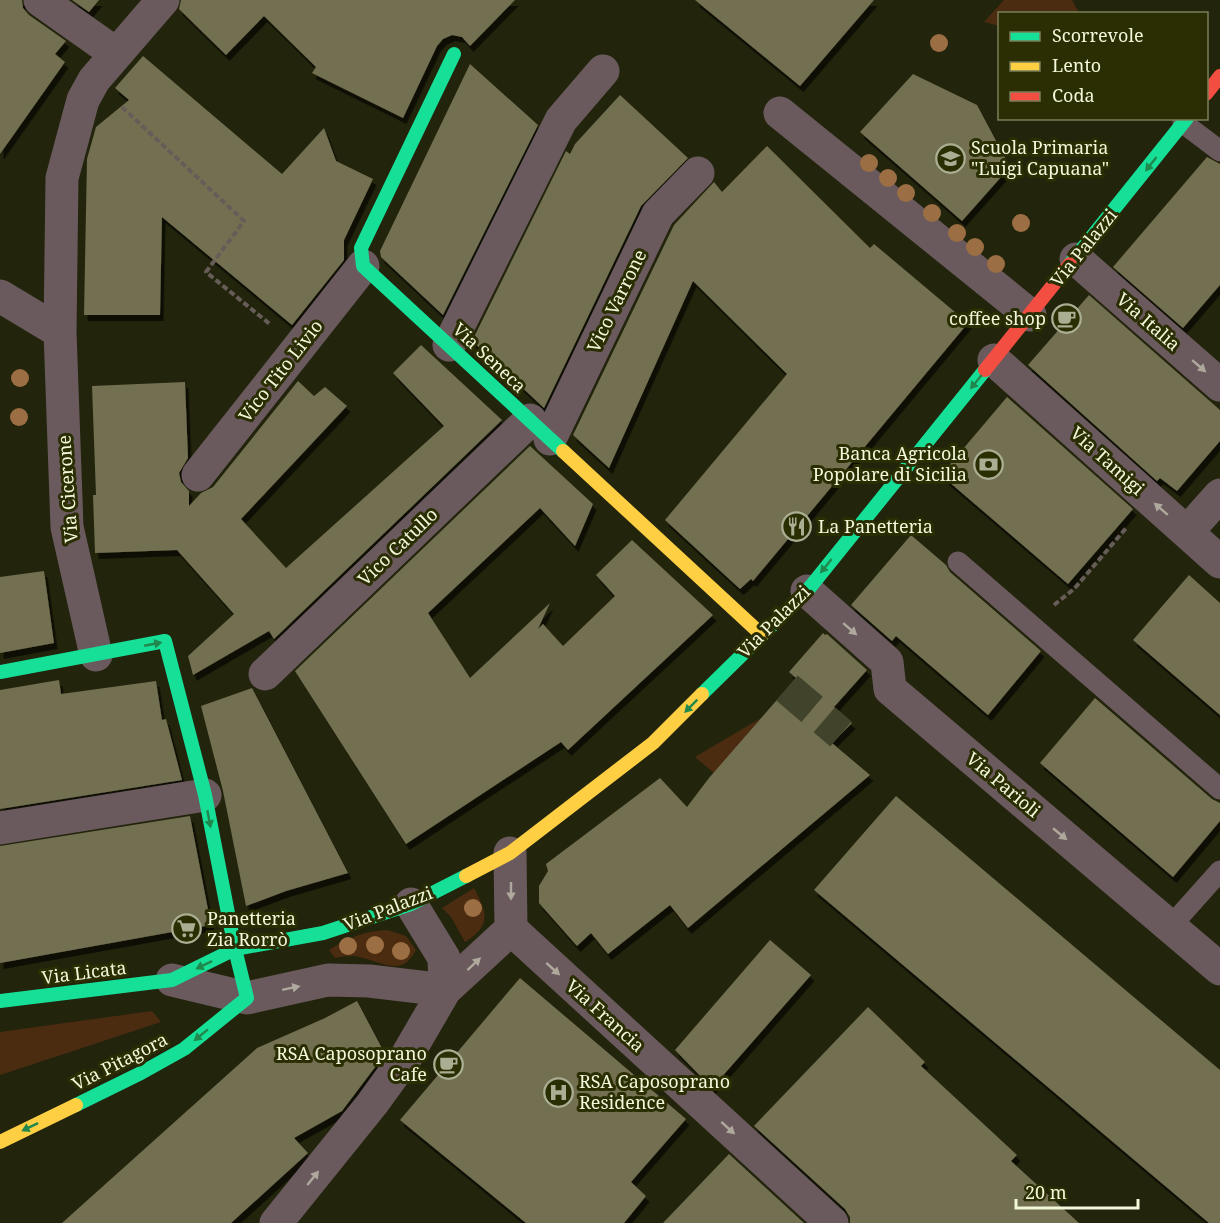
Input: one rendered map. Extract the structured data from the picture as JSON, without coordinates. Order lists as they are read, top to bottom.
{
  "streets": {
    "street": [
      "Via Palazzi",
      "Vico Varrone",
      "Via Italia",
      "Via Seneca",
      "Vico Tito Livio",
      "Via Tamigi",
      "Via Cicerone",
      "Vico Catullo",
      "Via Parioli",
      "Via Licata",
      "Via Francia",
      "Via Pitagora"
    ]
  },
  "crossings": [
    ["Via Palazzi", "Via Italia"],
    ["Via Palazzi", "Via Seneca"],
    ["Via Palazzi", "Via Tamigi"],
    ["Via Palazzi", "Via Parioli"],
    ["Via Palazzi", "Via Licata"],
    ["Vico Varrone", "Via Seneca"],
    ["Vico Varrone", "Vico Catullo"],
    ["Via Seneca", "Vico Tito Livio"],
    ["Via Seneca", "Vico Catullo"]
  ],
  "one_way": [
    "Via Palazzi",
    "Via Italia",
    "Via Parioli",
    "Via Francia",
    "Via Pitagora"
  ],
  "places": {
    "school or university": ["Scuola Primaria \"Luigi Capuana\""],
    "cafe": ["coffee shop", "RSA Caposoprano Cafe"],
    "bank": ["Banca Agricola Popolare di Sicilia"],
    "restaurant": ["La Panetteria"],
    "supermarket": ["Panetteria Zia Rorrò"],
    "hospital": ["RSA Caposoprano Residence"]
  },
  "legend": ["Scorrevole", "Lento", "Coda"],
  "scale_bar": "20 m"
}
